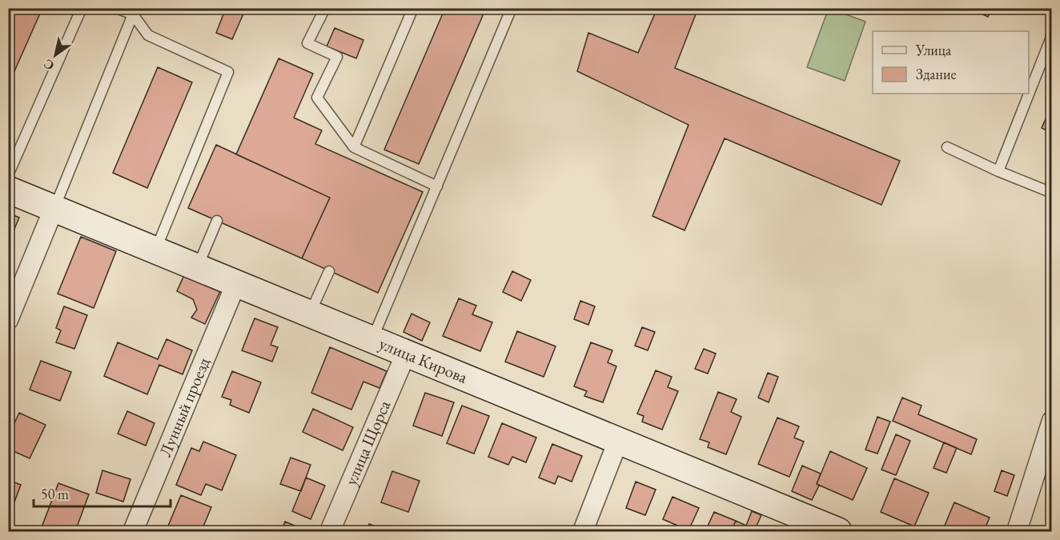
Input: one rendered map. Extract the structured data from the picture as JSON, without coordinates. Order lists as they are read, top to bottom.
{
  "streets": {
    "street": ["улица Кирова", "Лунный проезд", "улица Щорса"]
  },
  "crossings": [
    ["улица Кирова", "Лунный проезд"],
    ["улица Кирова", "улица Щорса"]
  ],
  "legend": ["Улица", "Здание"],
  "scale_bar": "50 m",
  "north": "bottom left"
}
